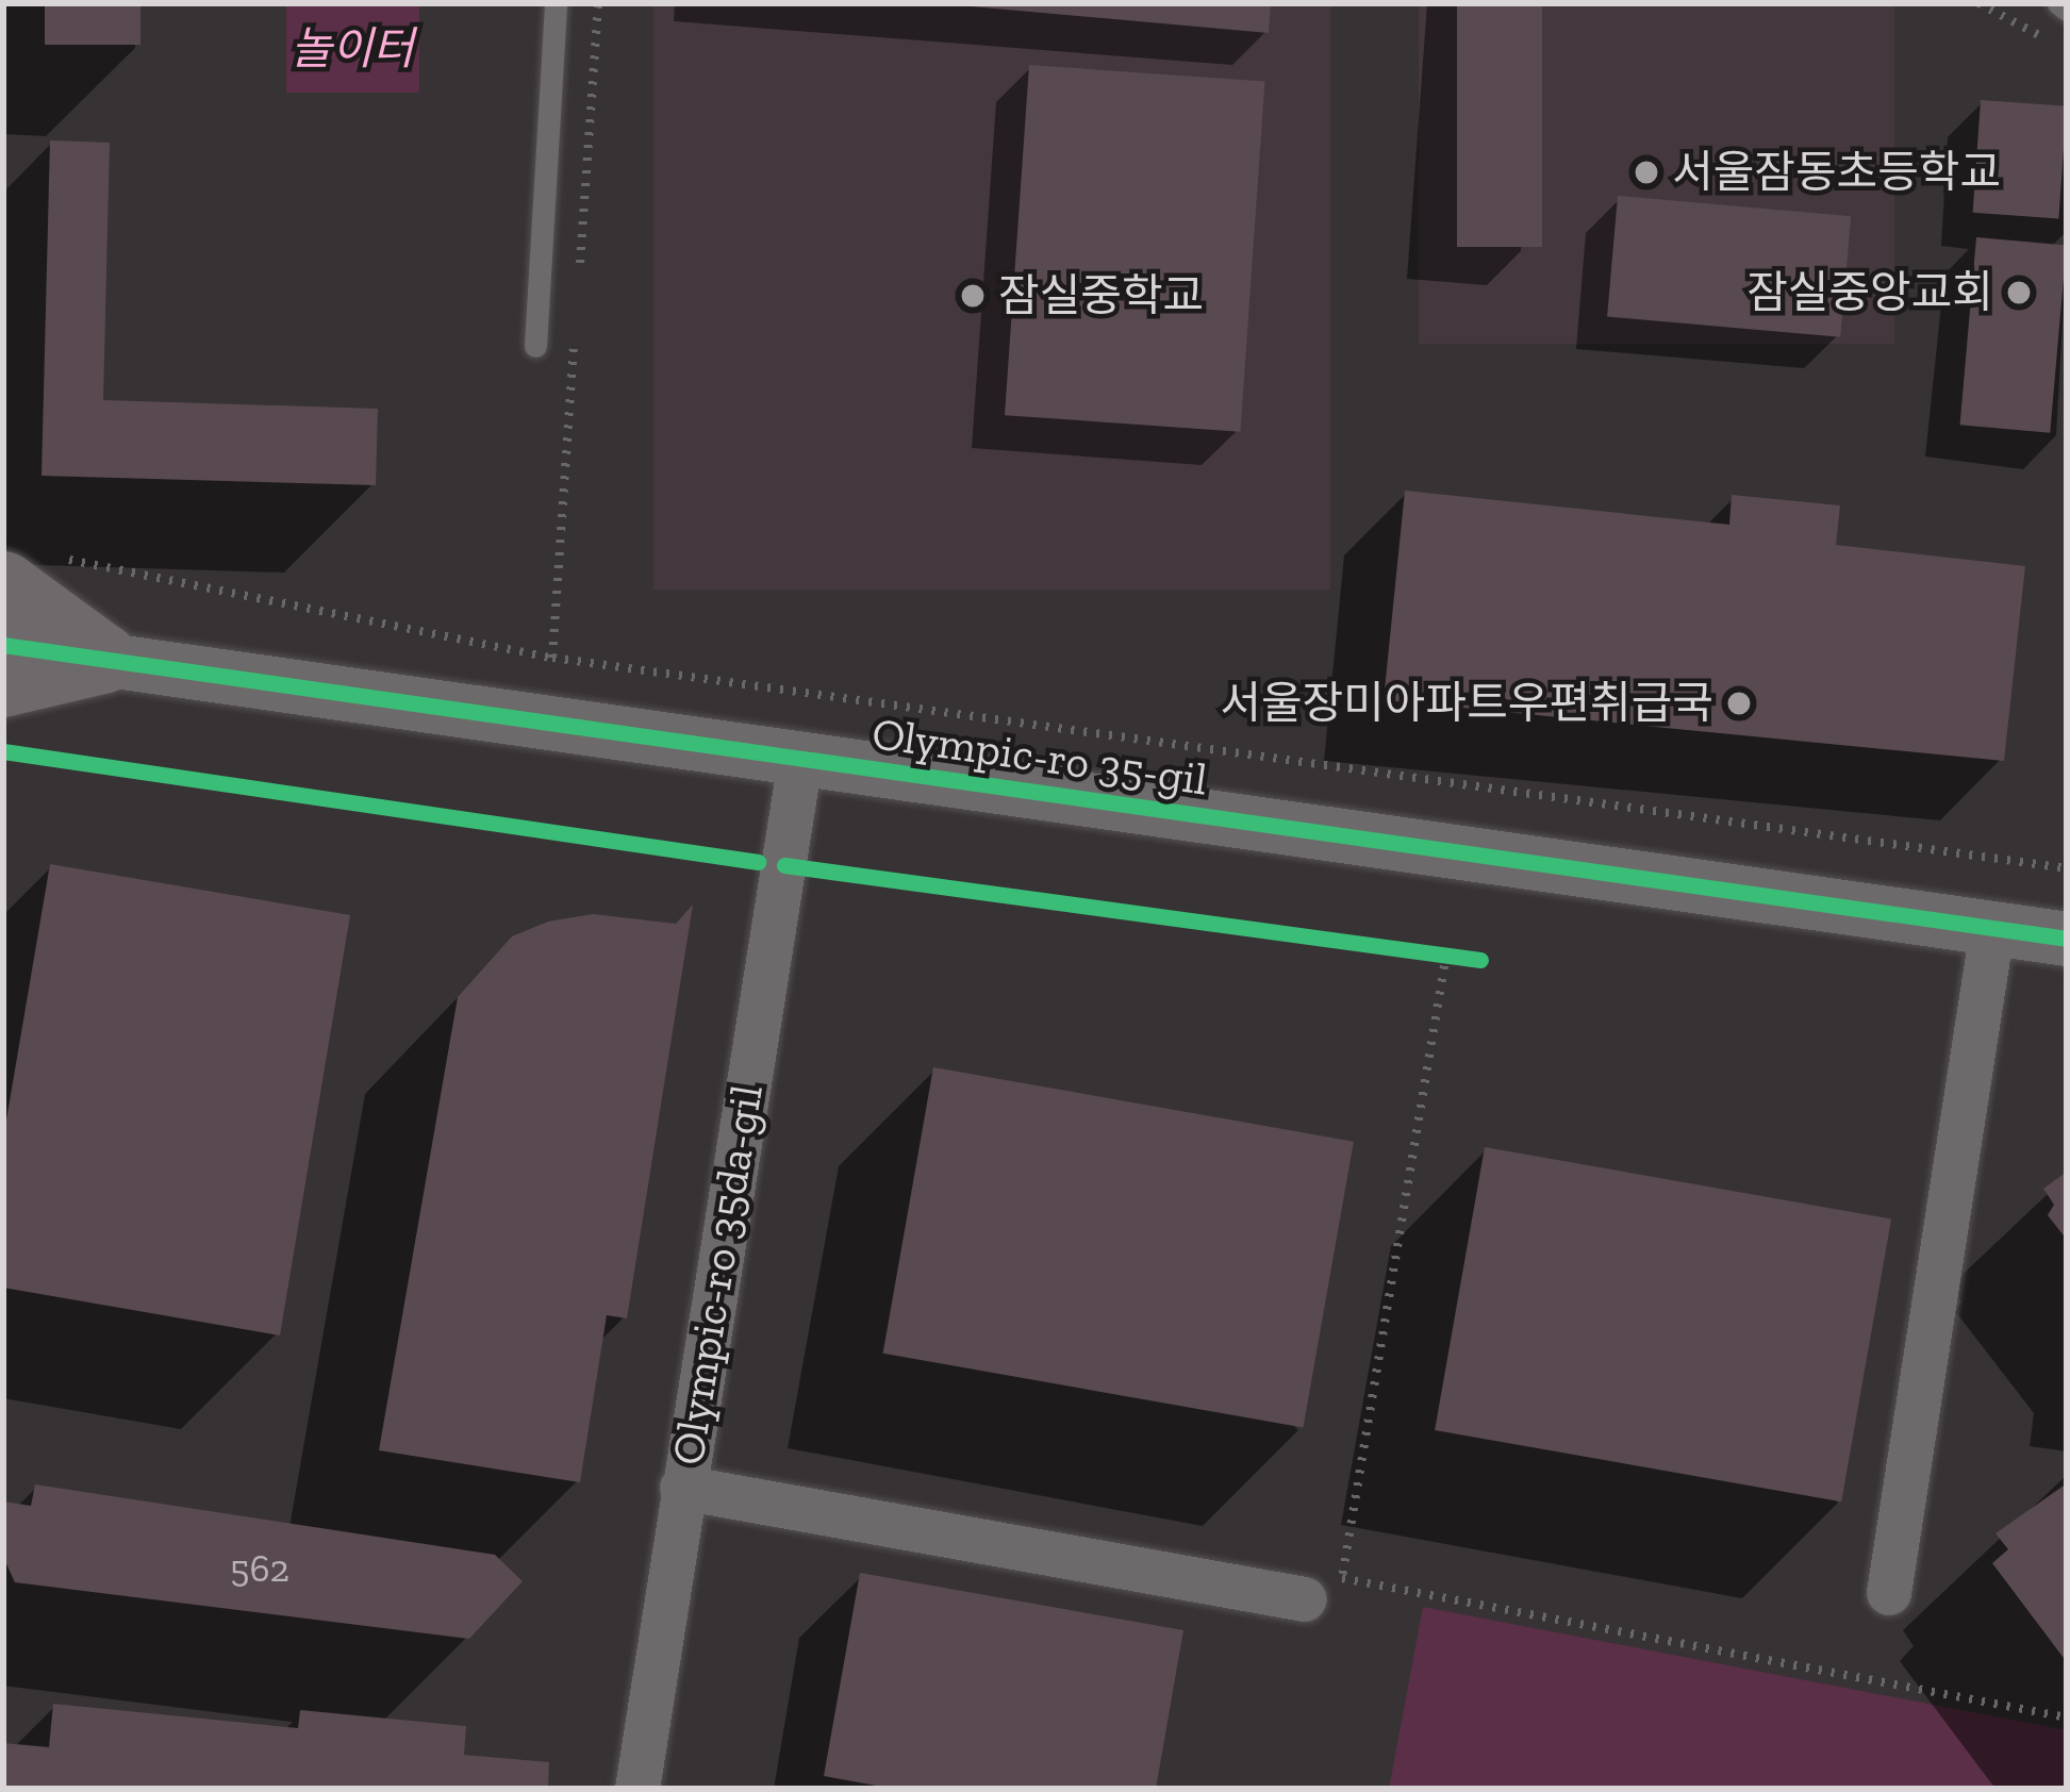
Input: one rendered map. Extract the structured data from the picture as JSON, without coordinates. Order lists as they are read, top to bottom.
{
  "streets": {
    "street": ["Olympic-ro 35-gil", "Olympic-ro 35da-gil"]
  },
  "crossings": [
    ["Olympic-ro 35-gil", "Olympic-ro 35da-gil"]
  ],
  "parks": ["놀이터"],
  "places": [
    "서울잠동초등학교",
    "잠실중앙교회",
    "잠실중학교",
    "서울장미아파트우편취급국"
  ],
  "house_numbers": ["562"]
}
